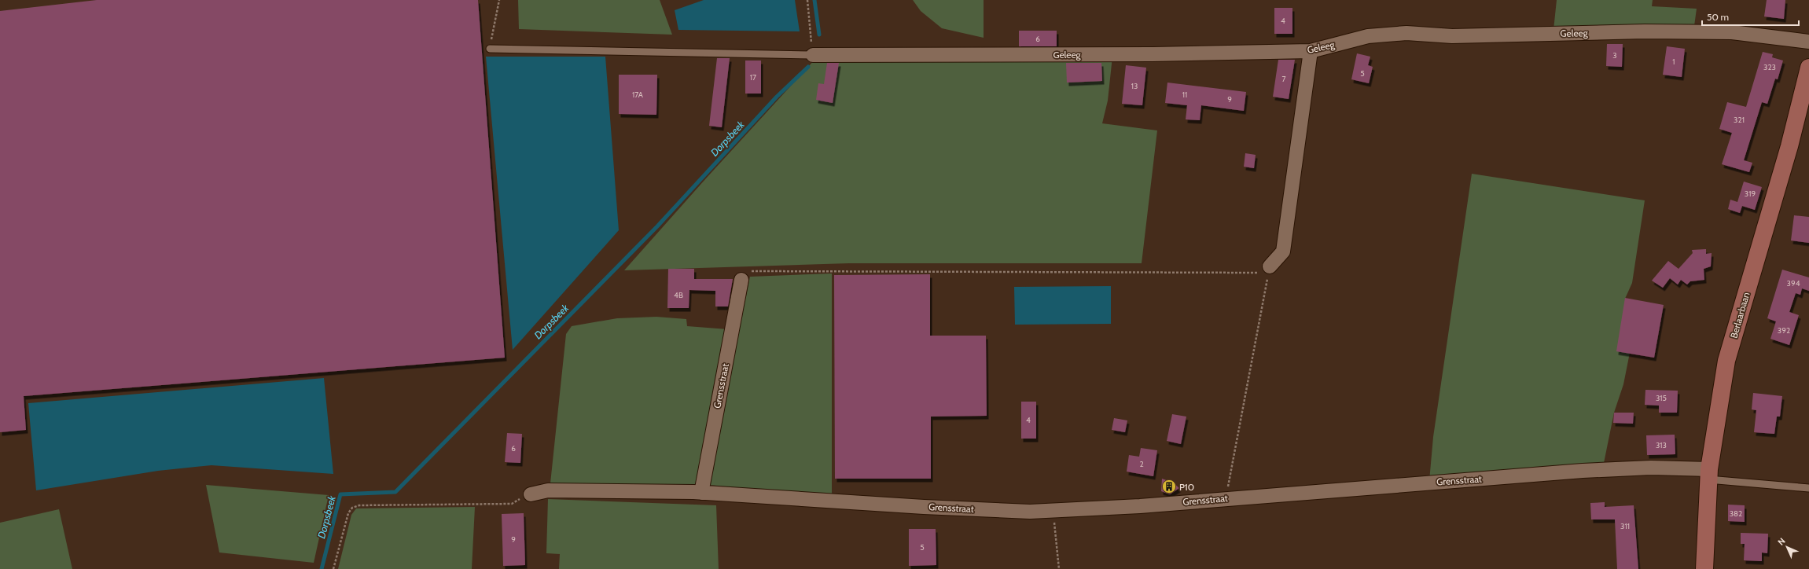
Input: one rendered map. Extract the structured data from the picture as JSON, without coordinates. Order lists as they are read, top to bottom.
{
  "streets": {
    "street": ["Geleeg", "Berlaarbaan", "Grensstraat"]
  },
  "crossings": [
    ["Berlaarbaan", "Grensstraat"]
  ],
  "water": ["Dorpsbeek"],
  "places": {
    "building": ["P10"]
  },
  "house_numbers": [
    "4",
    "6",
    "3",
    "1",
    "323",
    "5",
    "17",
    "7",
    "13",
    "17A",
    "11",
    "9",
    "321",
    "319",
    "394",
    "4B",
    "392",
    "315",
    "4",
    "313",
    "6",
    "2",
    "382",
    "311",
    "9",
    "5"
  ],
  "scale_bar": "50 m",
  "north": "top left"
}
